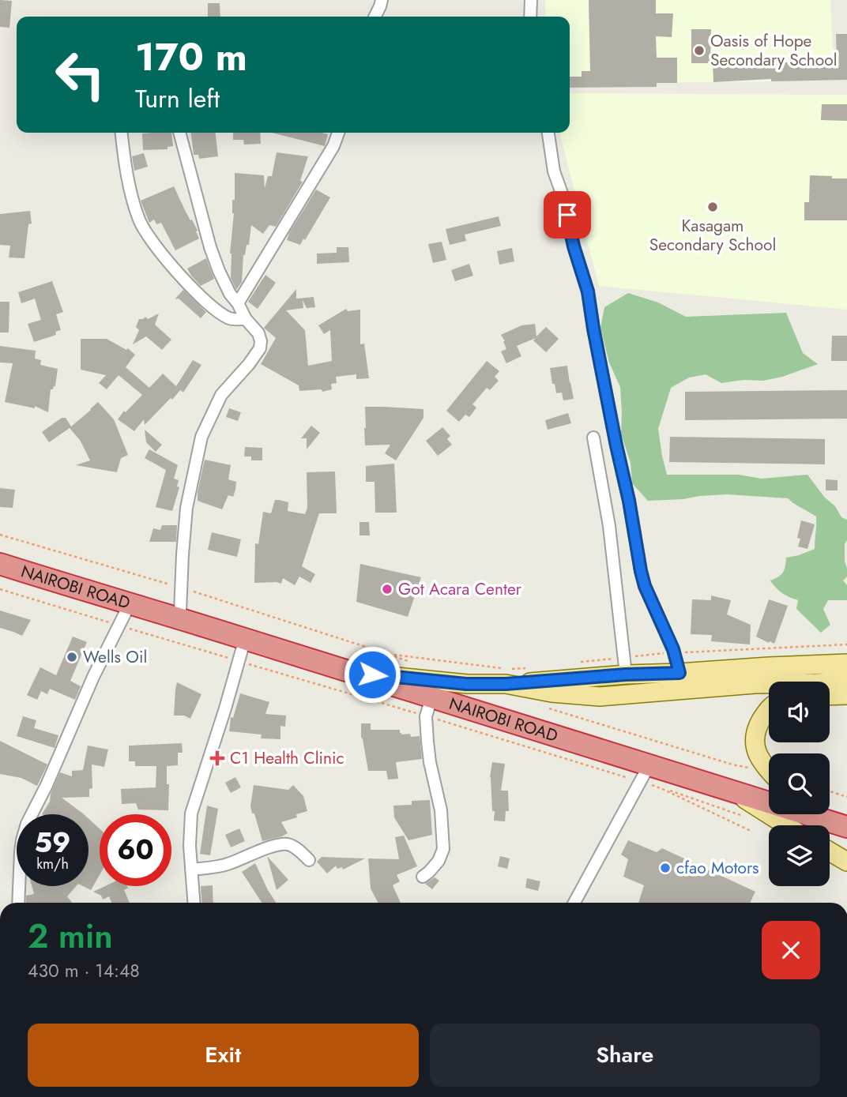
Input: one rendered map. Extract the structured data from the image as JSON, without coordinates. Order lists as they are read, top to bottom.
{
  "streets": {
    "highway": ["NAIROBI ROAD"]
  },
  "places": {
    "other": [
      "Oasis of Hope Secondary School",
      "Kasagam Secondary School",
      "Got Acara Center",
      "Wells Oil",
      "cfao Motors"
    ],
    "health": ["C1 Health Clinic"]
  },
  "page": {
    "turn": ["170 m", "Turn left"],
    "speed": "59 km/h",
    "limit": "60",
    "heading": ["2 min", "430 m · 14:48"],
    "buttons": ["Exit", "Share"]
  }
}
